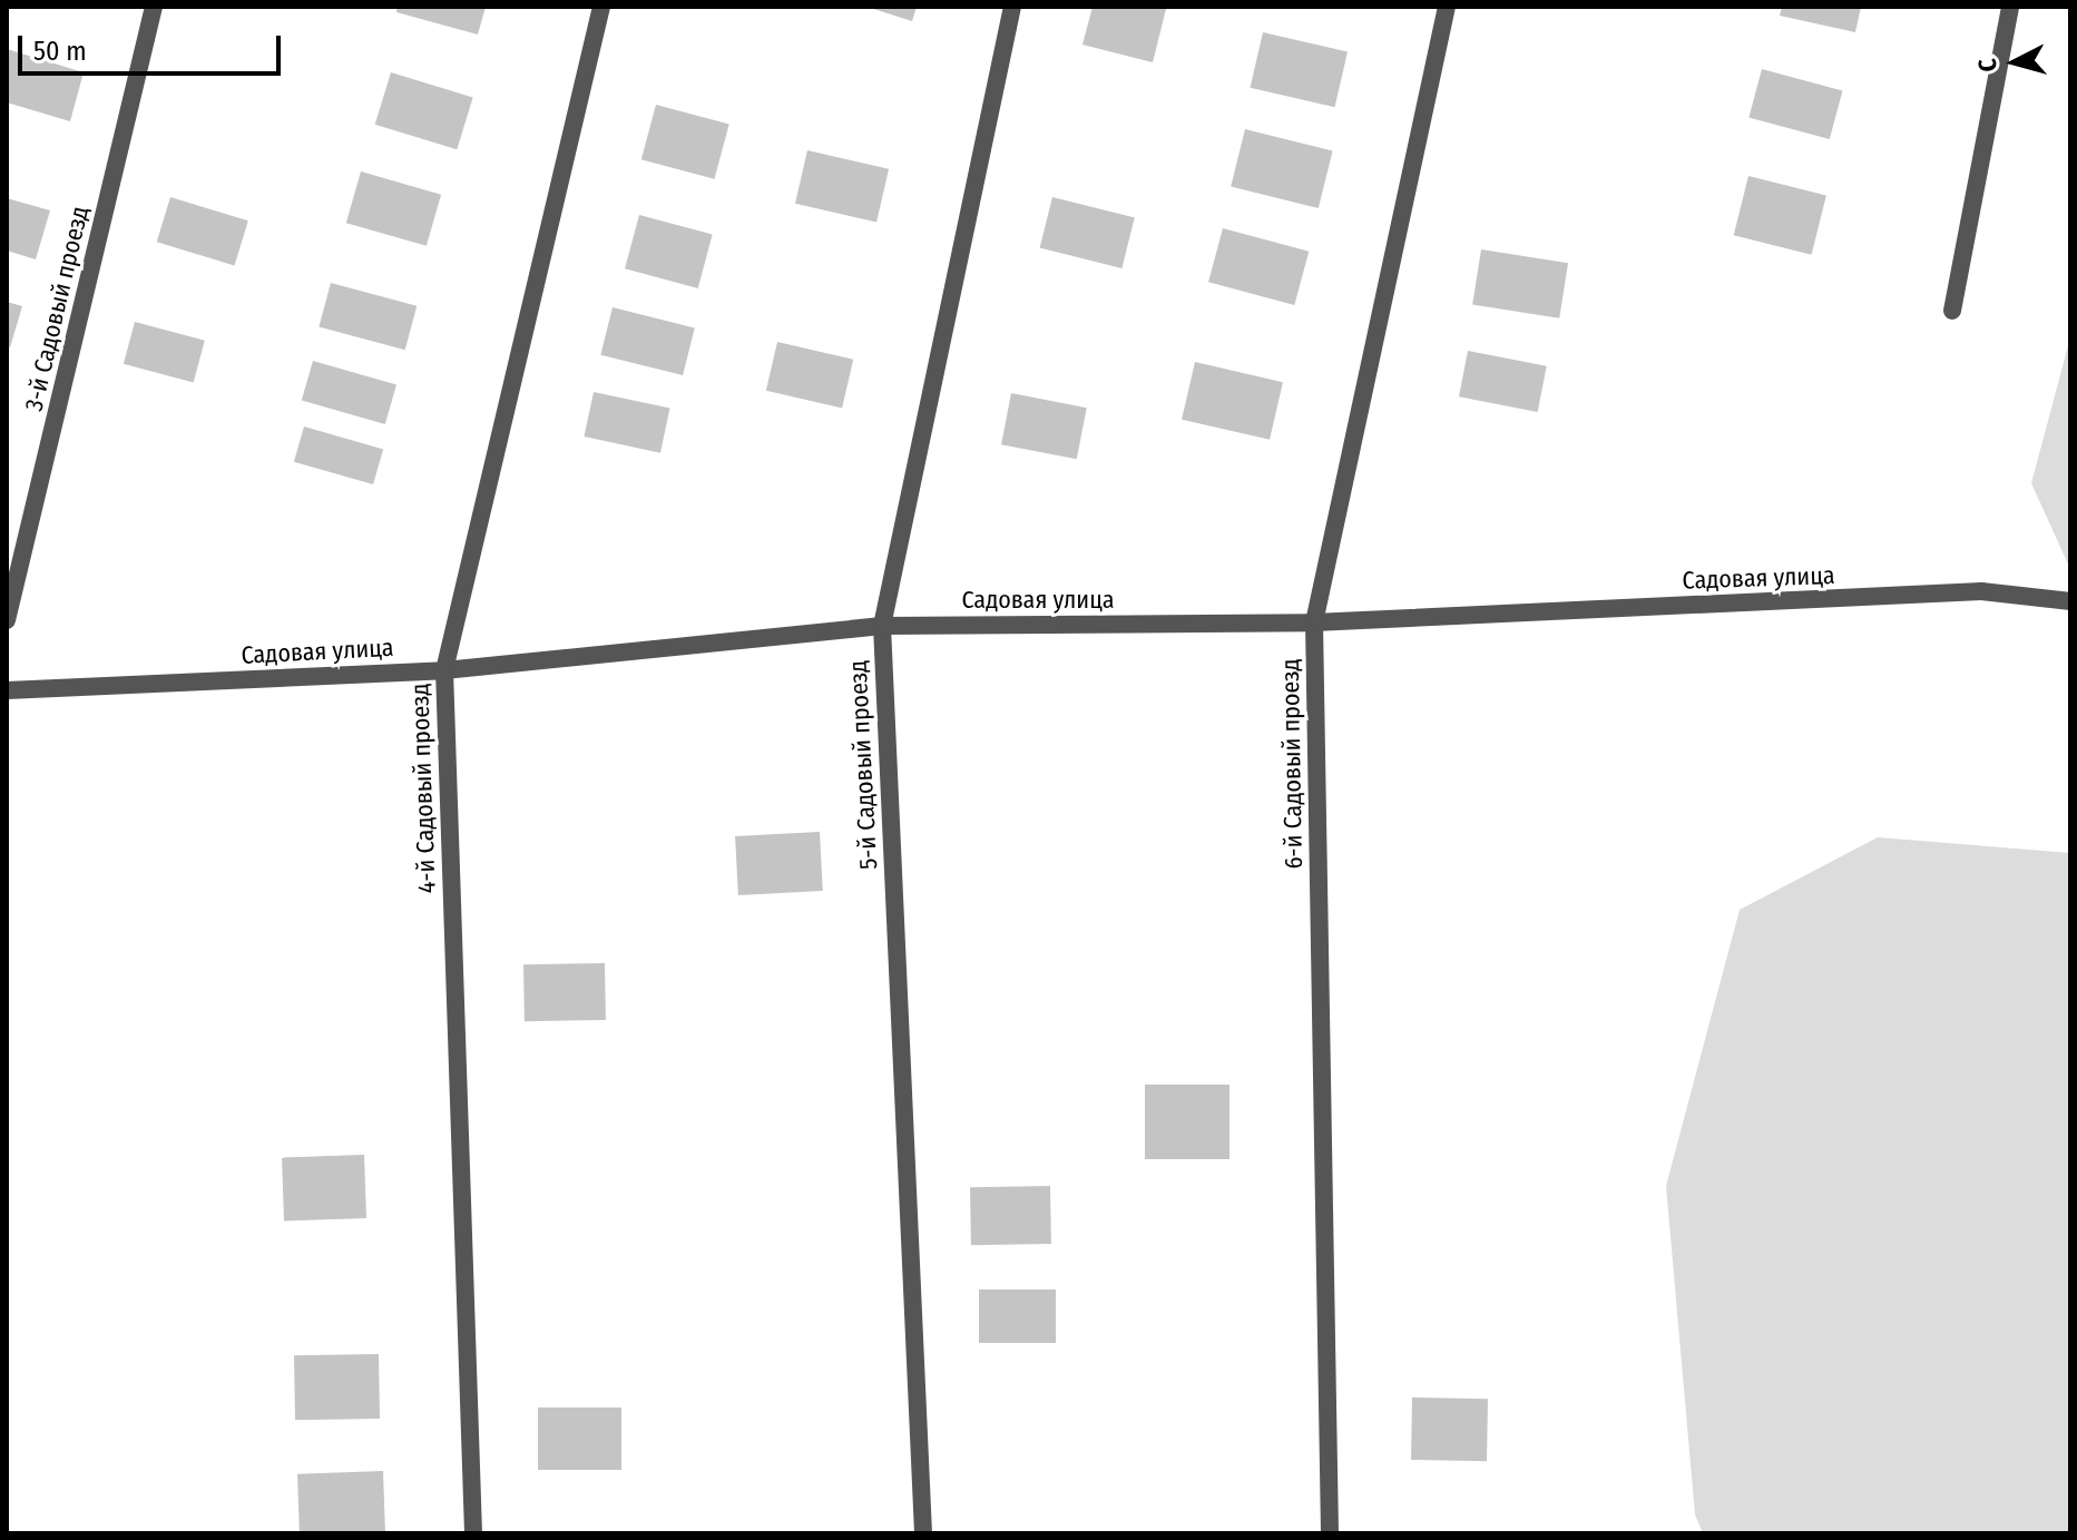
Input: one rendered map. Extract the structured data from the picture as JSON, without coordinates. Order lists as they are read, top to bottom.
{
  "streets": {
    "street": [
      "3-й Садовый проезд",
      "Садовая улица",
      "6-й Садовый проезд",
      "5-й Садовый проезд",
      "4-й Садовый проезд"
    ]
  },
  "crossings": [
    ["Садовая улица", "6-й Садовый проезд"],
    ["Садовая улица", "5-й Садовый проезд"],
    ["Садовая улица", "4-й Садовый проезд"]
  ],
  "scale_bar": "50 m",
  "north": "left"
}
